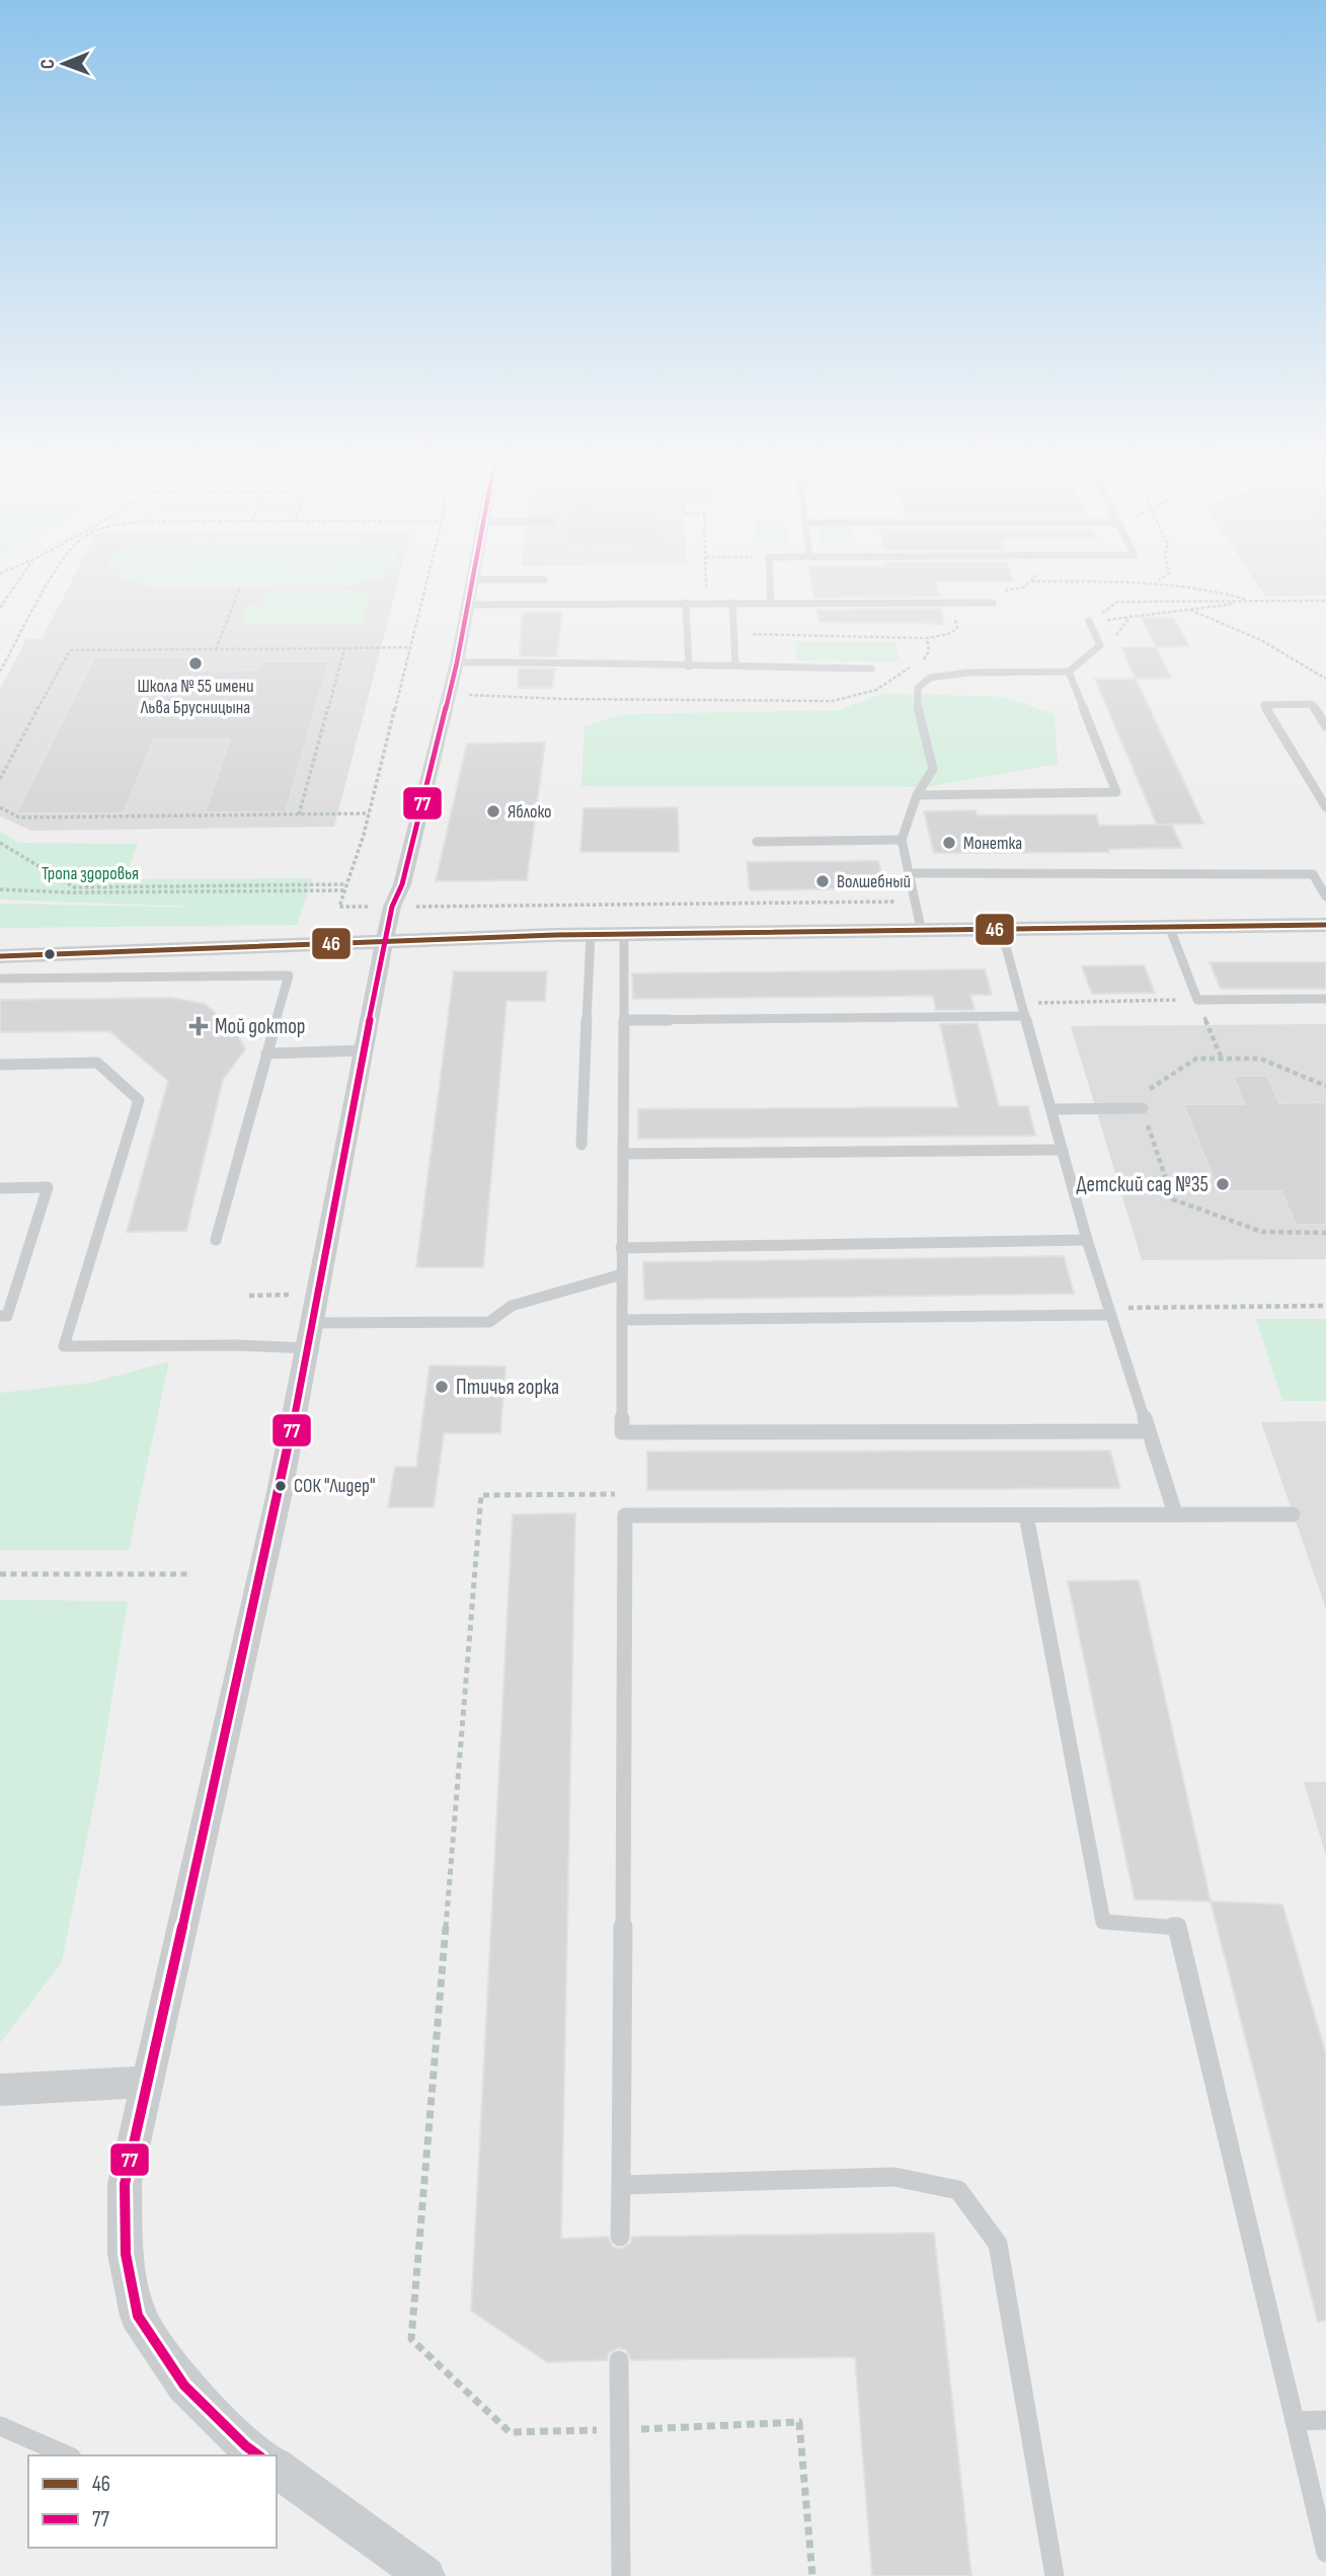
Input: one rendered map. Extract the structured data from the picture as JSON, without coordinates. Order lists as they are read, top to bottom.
{
  "parks": ["Тропа здоровья"],
  "places": {
    "other": [
      "Школа № 55 имени Льва Брусницына",
      "Яблоко",
      "Монетка",
      "Волшебный",
      "Детский сад №35",
      "Птичья горка",
      "СОК \"Лидер\""
    ],
    "health": ["Мой доктор"]
  },
  "lines": ["transit line 77", "transit line 46"],
  "legend": ["46", "77"],
  "north": "left"
}
